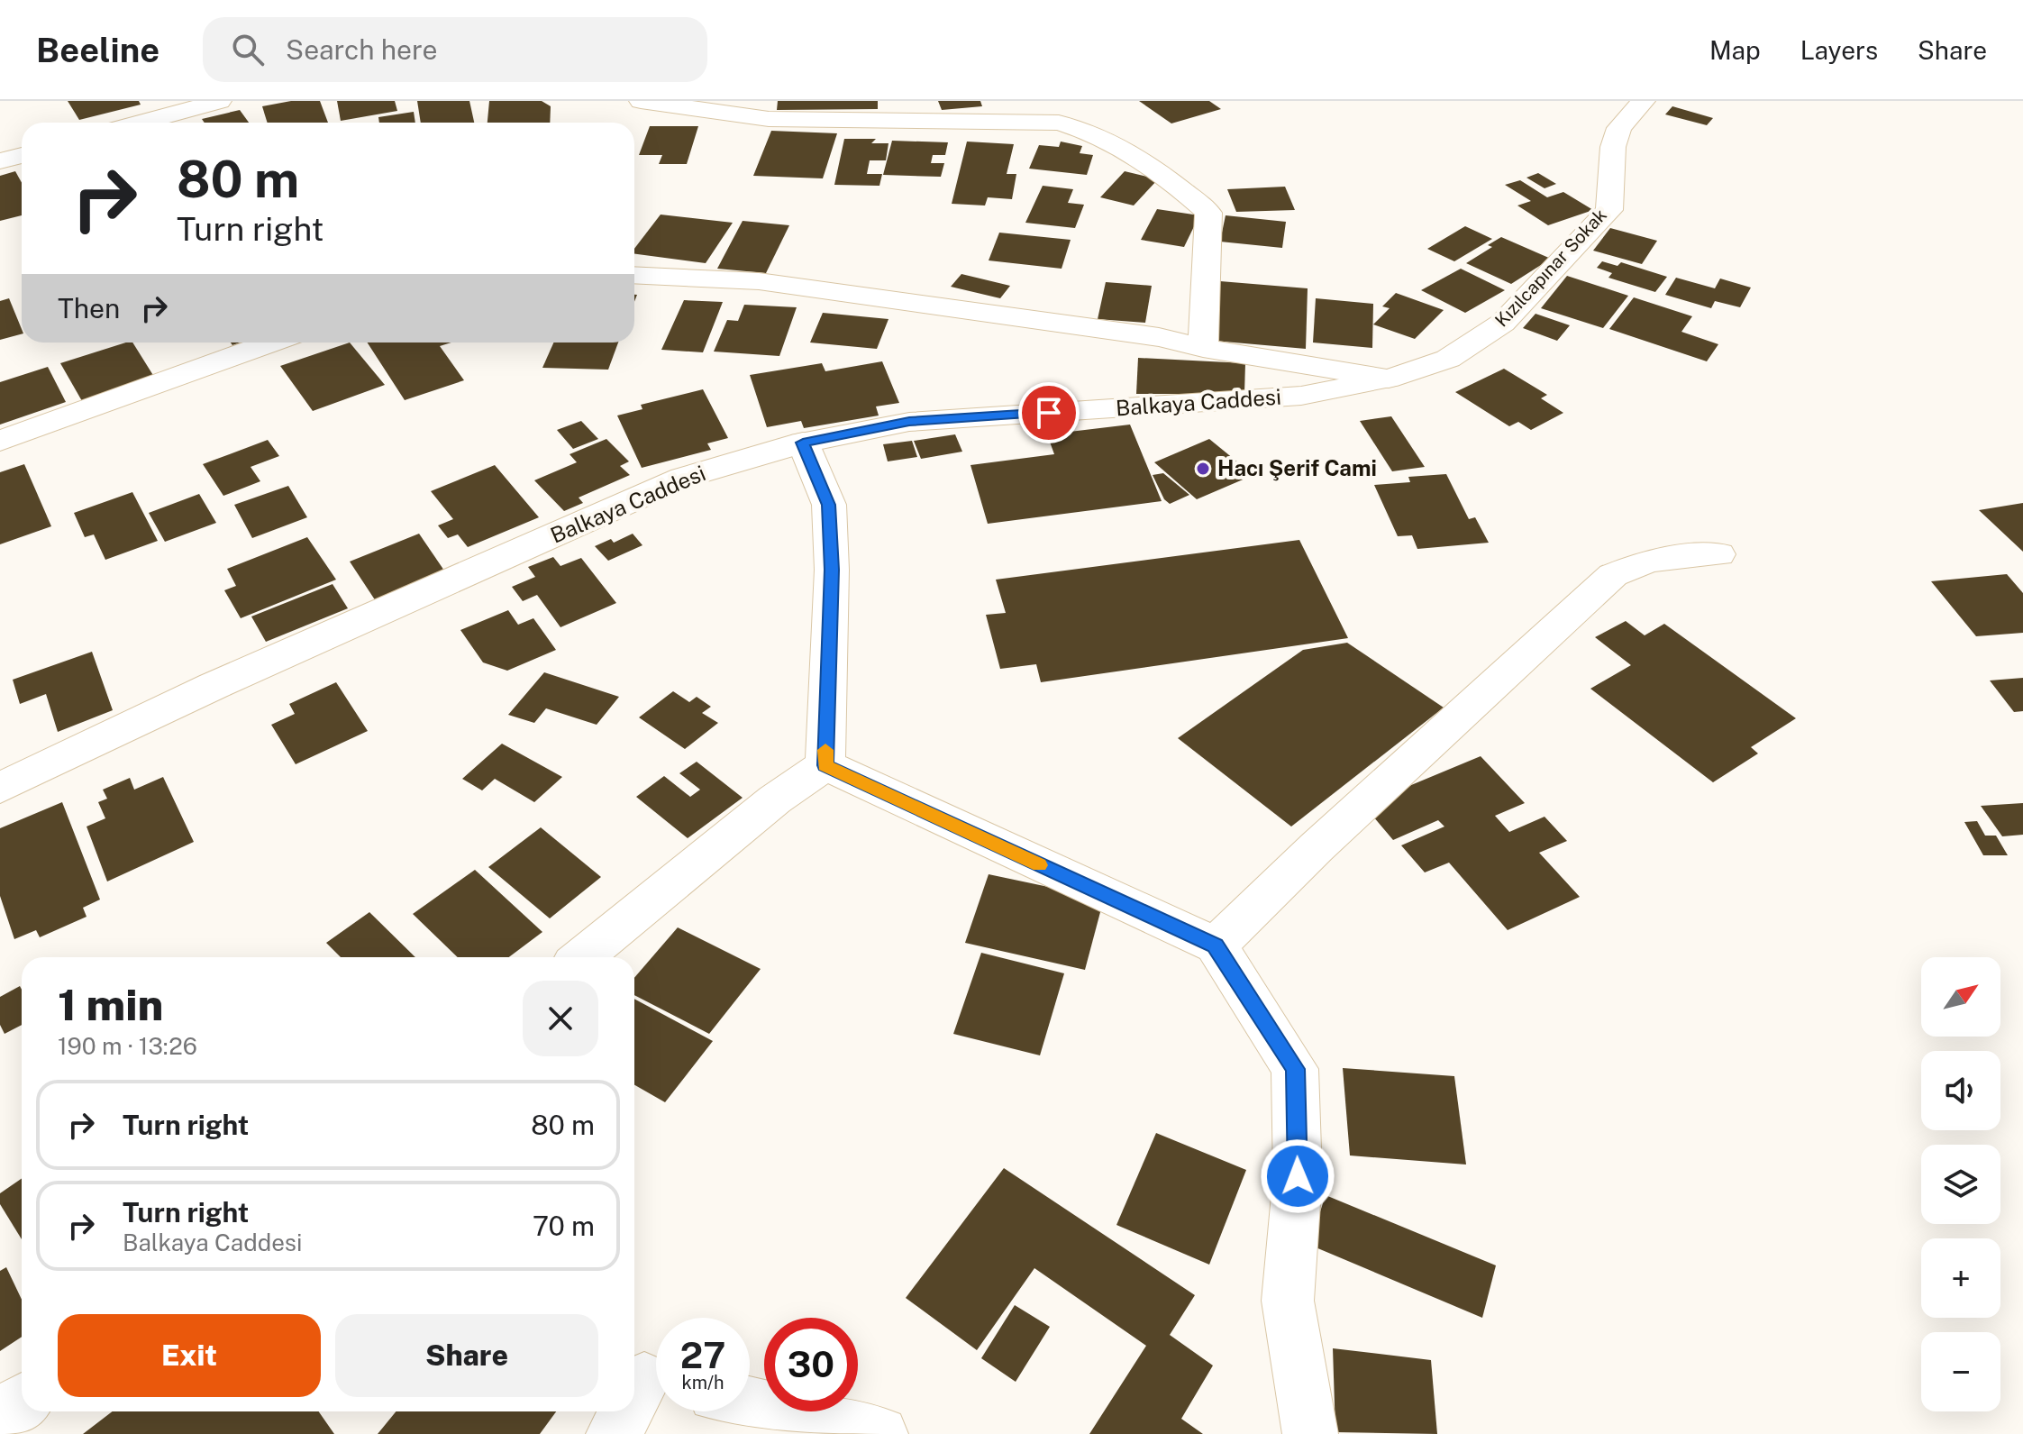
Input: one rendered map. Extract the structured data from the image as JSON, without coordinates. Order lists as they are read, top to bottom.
{
  "streets": {
    "street": ["Kızılcapınar Sokak", "Balkaya Caddesi"]
  },
  "crossings": [
    ["Kızılcapınar Sokak", "Balkaya Caddesi"]
  ],
  "places": ["Hacı Şerif Cami"],
  "north": "top right",
  "page": {
    "header": "Beeline",
    "search": "Search here",
    "nav": ["Map", "Layers", "Share"],
    "turn": ["80 m", "Turn right"],
    "then": "Then",
    "map_buttons": ["+", "−"],
    "heading": ["1 min", "190 m · 13:26"],
    "list": [
      {
        "name": "Turn right",
        "value": "80 m"
      },
      {
        "name": "Turn right",
        "note": "Balkaya Caddesi",
        "value": "70 m"
      }
    ],
    "buttons": ["Exit", "Share"],
    "speed": "27 km/h",
    "limit": "30"
  }
}
